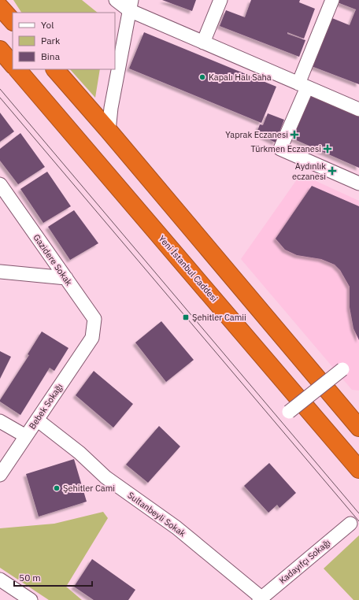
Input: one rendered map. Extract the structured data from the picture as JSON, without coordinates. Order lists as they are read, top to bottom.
{
  "streets": {
    "highway": ["Yeni İstanbul Caddesi"],
    "street": [
      "Gazidere Sokak",
      "Bebek Sokağı",
      "Sultanbeyli Sokak",
      "Kadayıfçı Sokağı"
    ]
  },
  "crossings": [
    ["Gazidere Sokak", "Bebek Sokağı"],
    ["Bebek Sokağı", "Sultanbeyli Sokak"],
    ["Sultanbeyli Sokak", "Kadayıfçı Sokağı"]
  ],
  "places": {
    "other": ["Kapalı Halı Saha", "Şehitler Cami"],
    "health": ["Yaprak Eczanesi", "Türkmen Eczanesi", "Aydınlık eczanesi"],
    "transit": ["Şehitler Camii"]
  },
  "legend": ["Yol", "Park", "Bina"],
  "scale_bar": "50 m"
}
